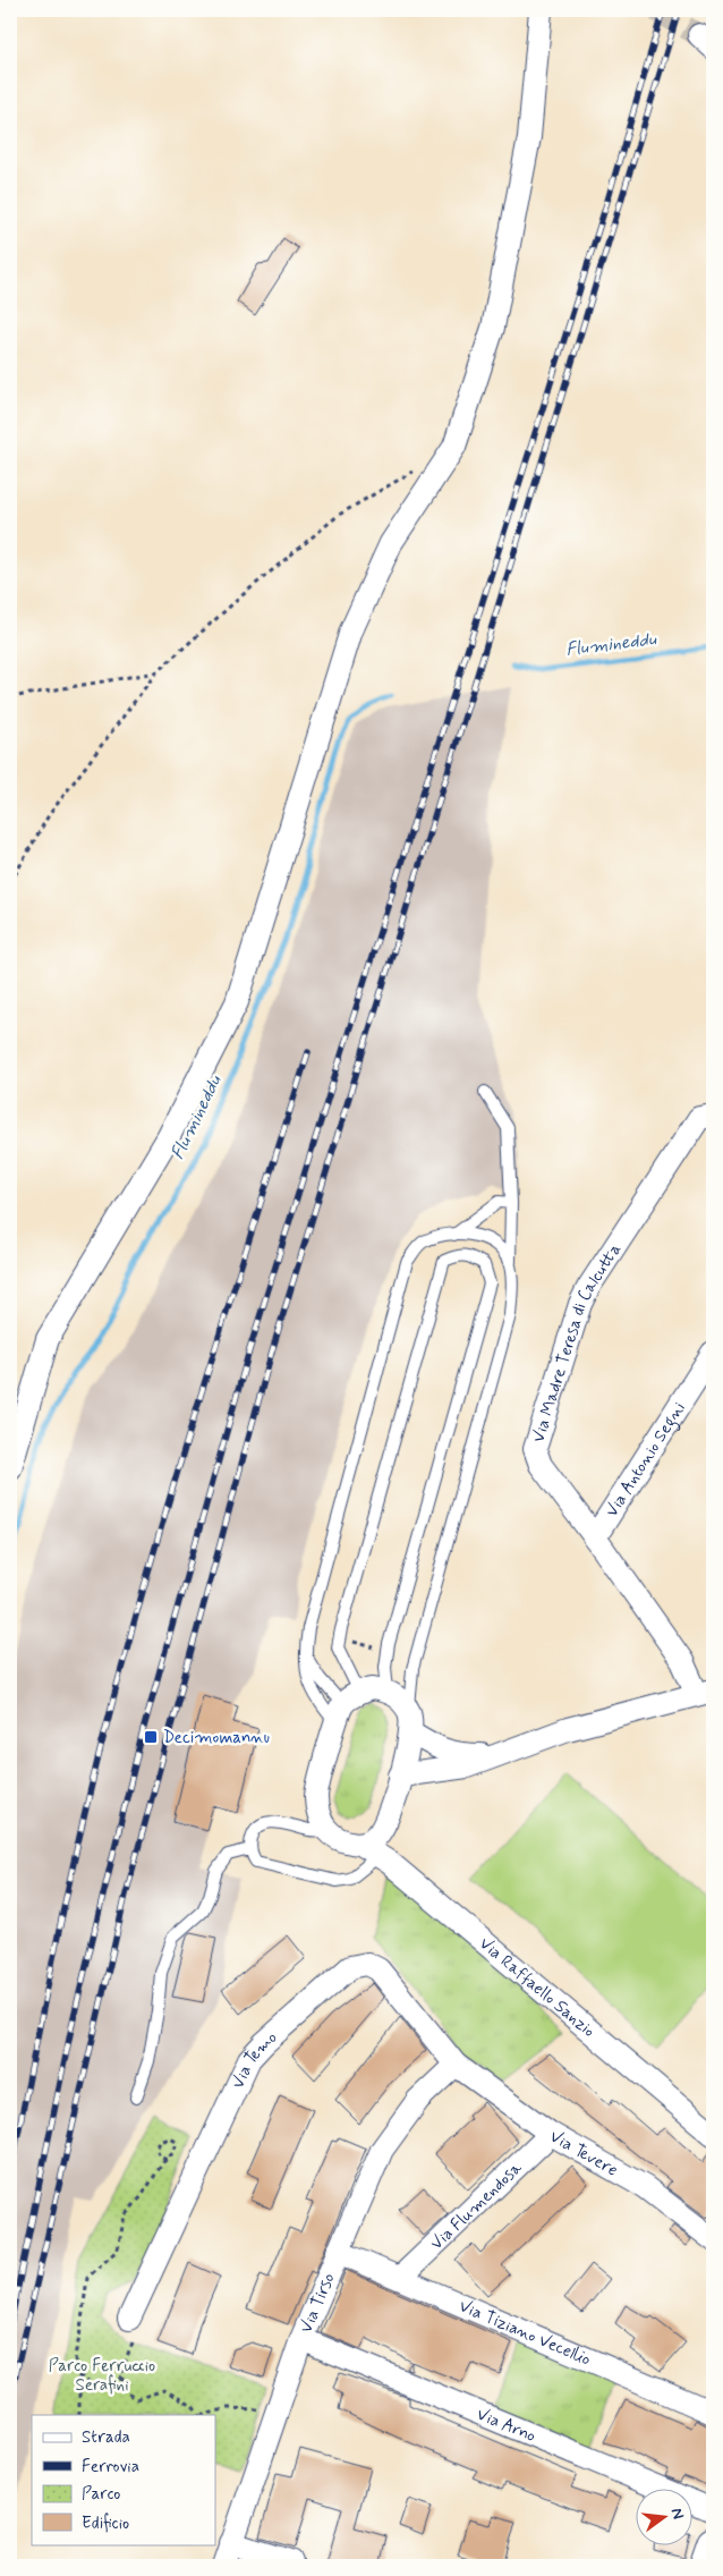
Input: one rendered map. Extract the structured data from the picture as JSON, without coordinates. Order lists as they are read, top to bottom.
{
  "streets": {
    "street": [
      "Via Madre Teresa di Calcutta",
      "Via Antonio Segni",
      "Via Raffaello Sanzio",
      "Via Temo",
      "Via Tevere",
      "Via Flumendosa",
      "Via Tirso",
      "Via Tiziano Vecellio",
      "Via Arno"
    ]
  },
  "crossings": [
    ["Via Madre Teresa di Calcutta", "Via Antonio Segni"],
    ["Via Temo", "Via Tevere"],
    ["Via Temo", "Via Tirso"],
    ["Via Tevere", "Via Flumendosa"],
    ["Via Tevere", "Via Tirso"],
    ["Via Flumendosa", "Via Tiziano Vecellio"],
    ["Via Tirso", "Via Tiziano Vecellio"],
    ["Via Tirso", "Via Arno"]
  ],
  "water": ["Flumineddu"],
  "parks": ["Parco Ferruccio Serafini"],
  "places": {
    "transit": ["Decimomannu"]
  },
  "legend": [
    "Strada",
    "Ferrovia",
    "Parco",
    "Edificio"
  ],
  "north": "right"
}
